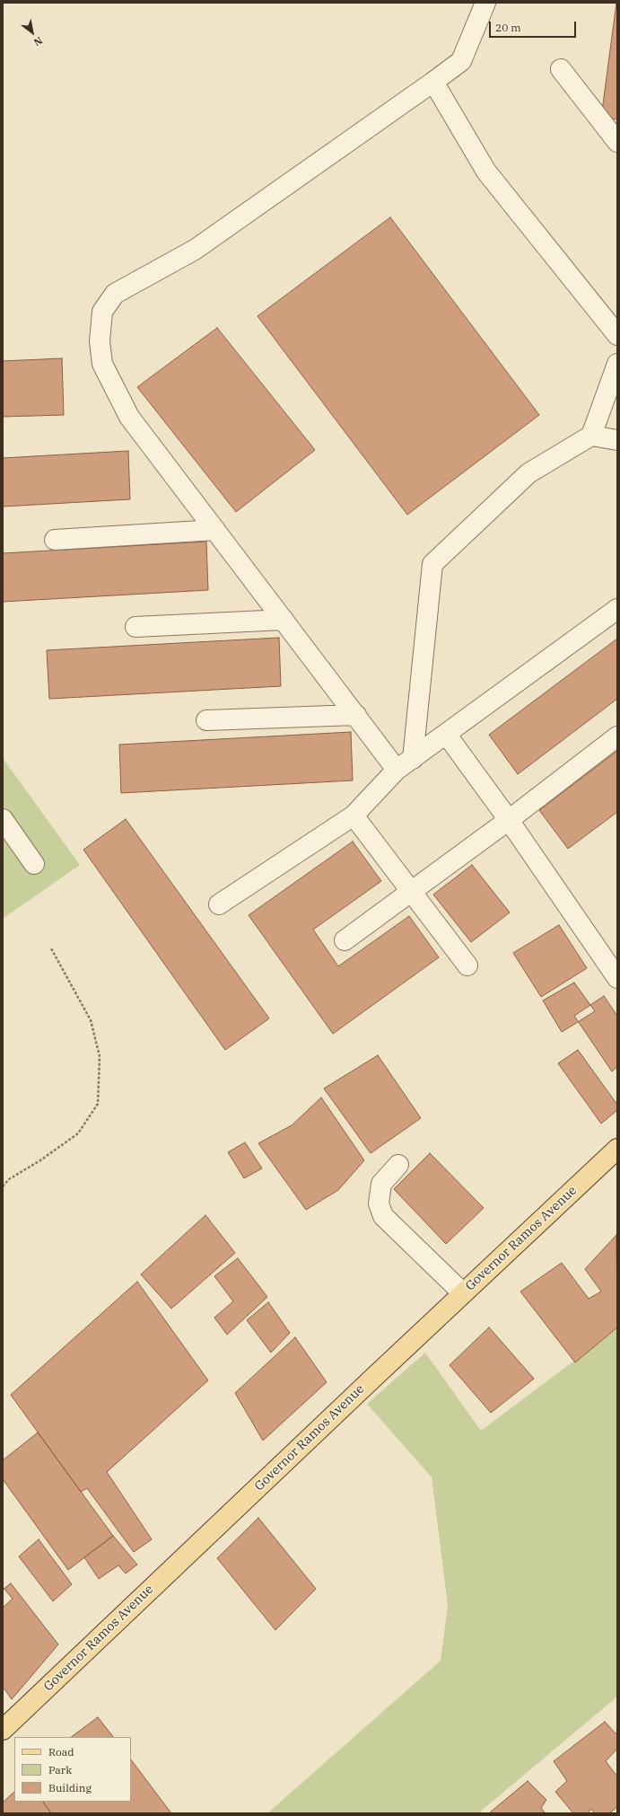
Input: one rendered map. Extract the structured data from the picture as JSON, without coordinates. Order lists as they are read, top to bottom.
{
  "streets": {
    "main road": ["Governor Ramos Avenue"]
  },
  "legend": ["Road", "Park", "Building"],
  "scale_bar": "20 m",
  "north": "bottom right"
}
